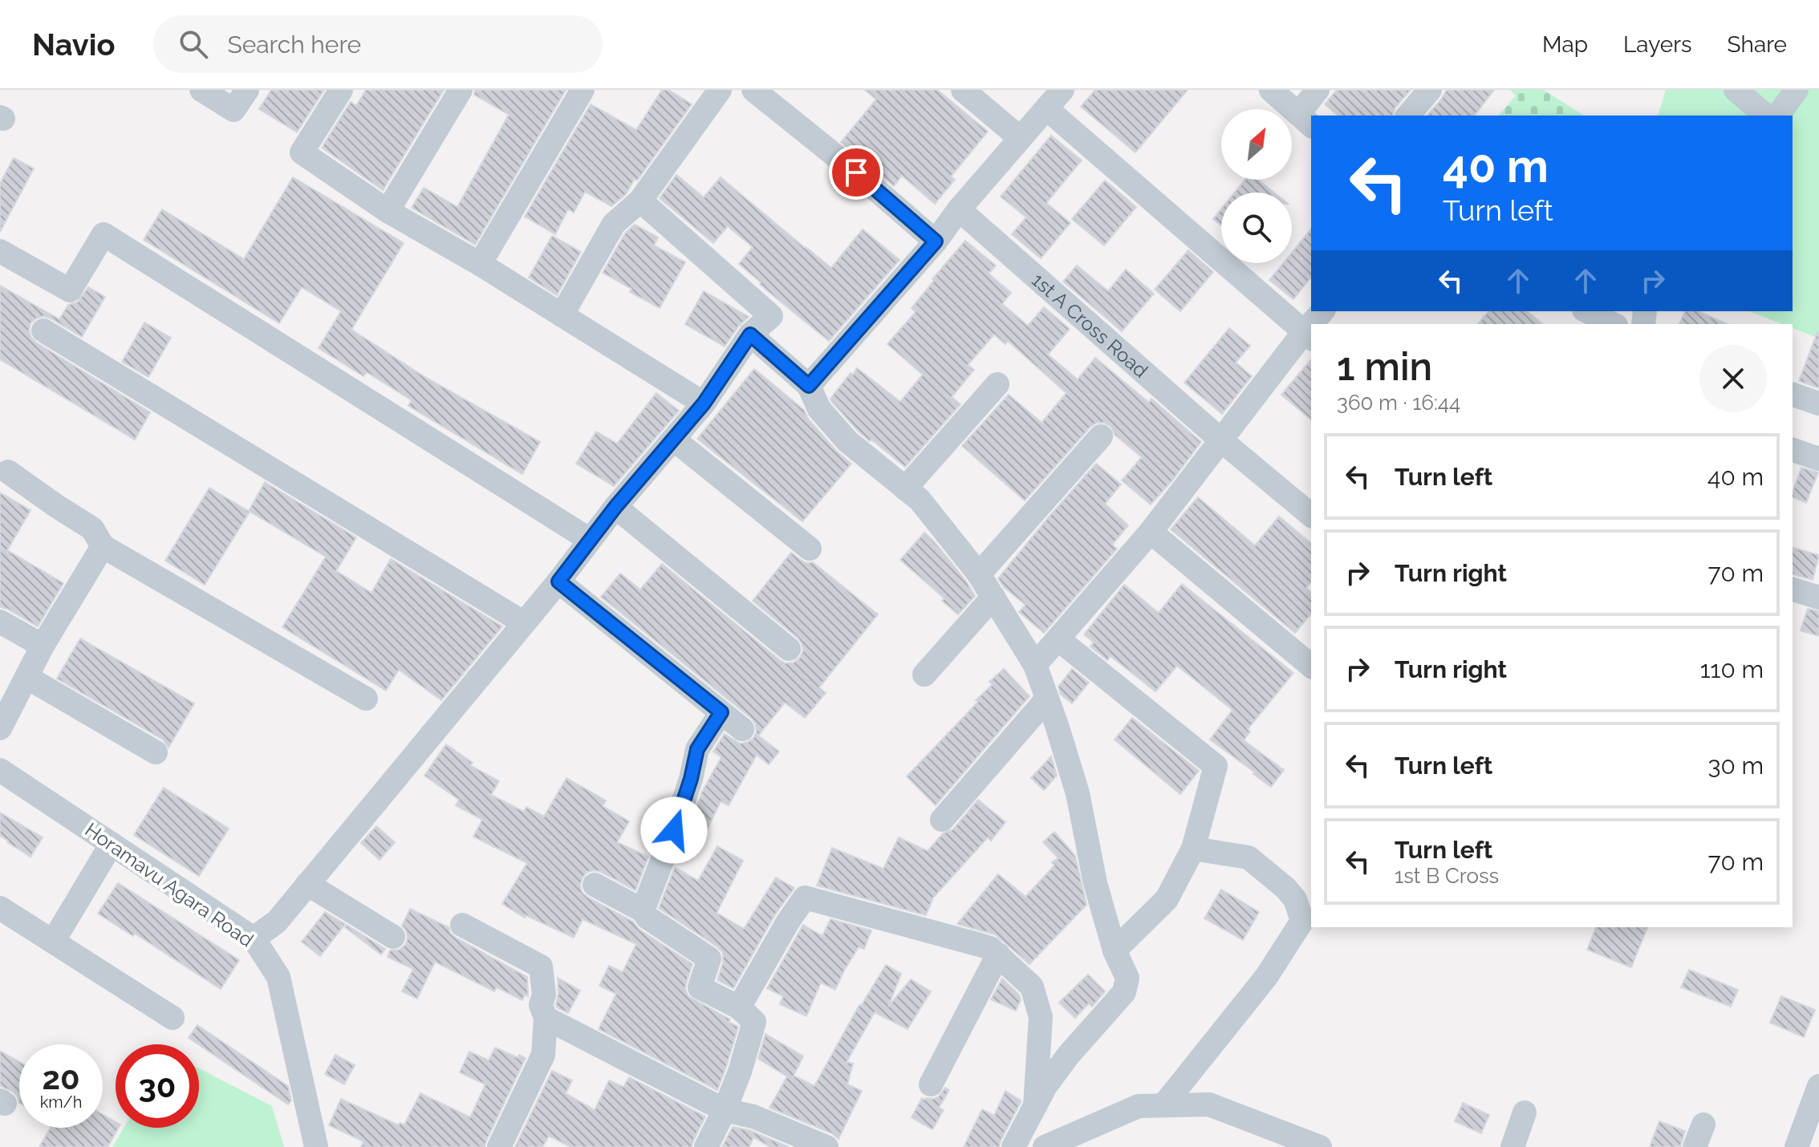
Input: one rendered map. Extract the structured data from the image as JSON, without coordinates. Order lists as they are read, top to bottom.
{
  "streets": {
    "street": ["1st A Cross Road", "Horamavu Agara Road"]
  },
  "north": "top right",
  "page": {
    "header": "Navio",
    "search": "Search here",
    "nav": ["Map", "Layers", "Share"],
    "turn": ["40 m", "Turn left"],
    "heading": ["1 min", "360 m · 16:44"],
    "list": [
      {
        "name": "Turn left",
        "value": "40 m"
      },
      {
        "name": "Turn right",
        "value": "70 m"
      },
      {
        "name": "Turn right",
        "value": "110 m"
      },
      {
        "name": "Turn left",
        "value": "30 m"
      },
      {
        "name": "Turn left",
        "note": "1st B Cross",
        "value": "70 m"
      }
    ],
    "speed": "20 km/h",
    "limit": "30"
  }
}
